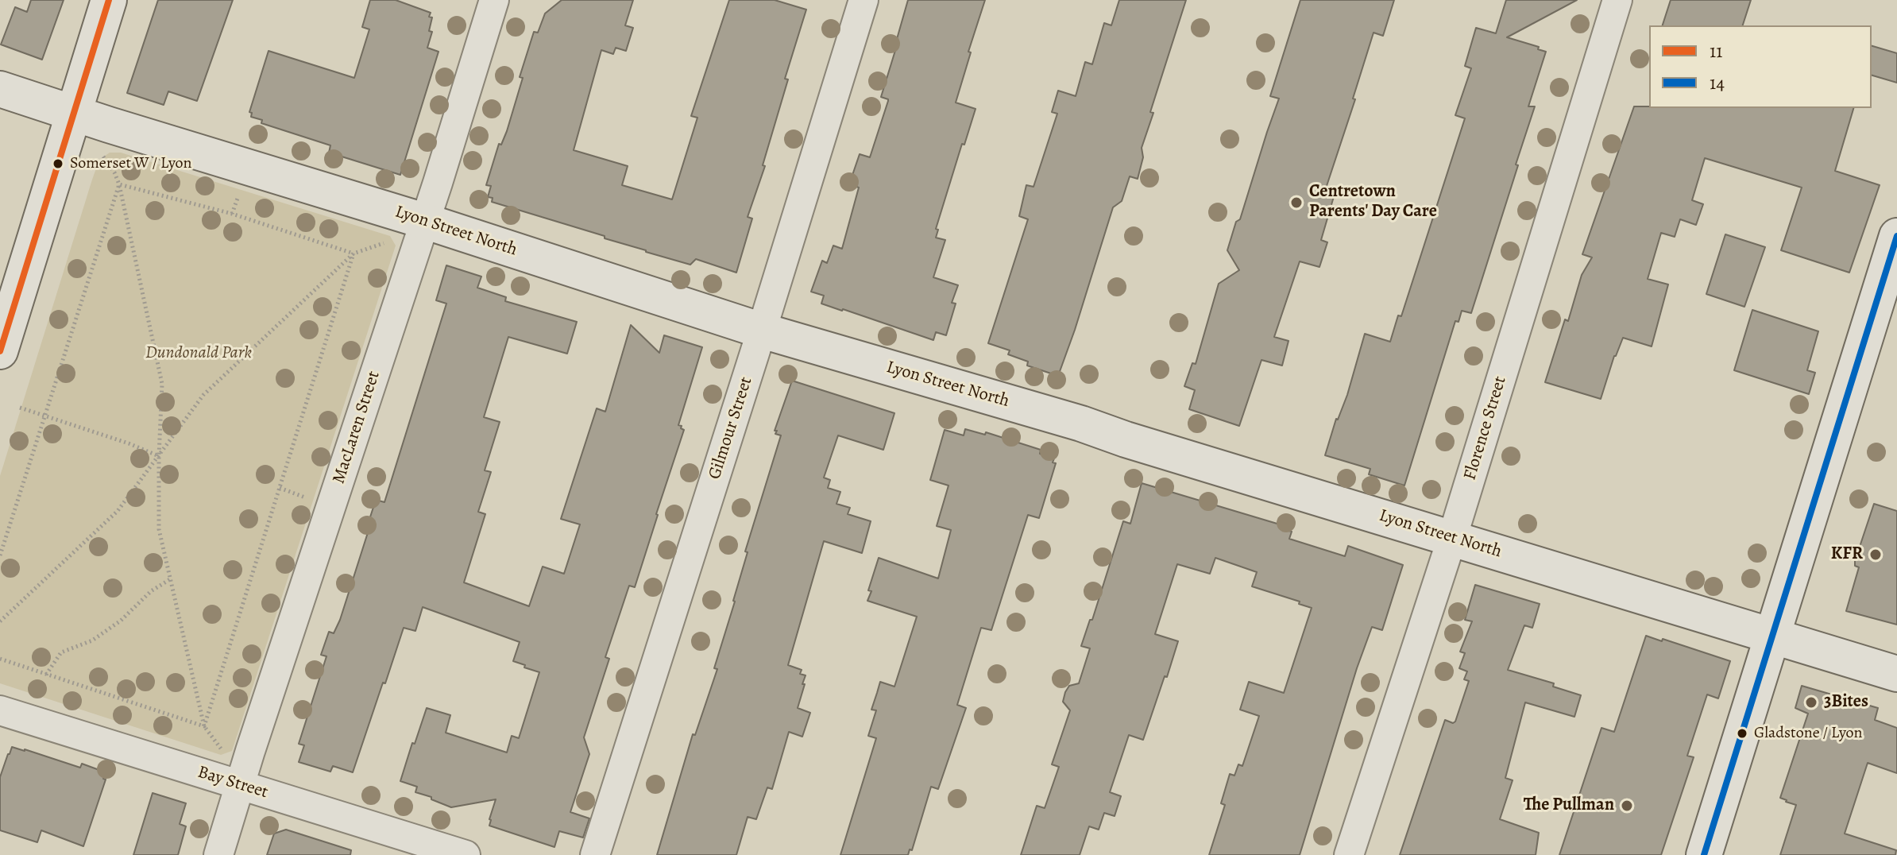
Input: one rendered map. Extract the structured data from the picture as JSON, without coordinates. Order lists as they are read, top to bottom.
{
  "streets": {
    "main road": ["Lyon Street North"],
    "street": [
      "MacLaren Street",
      "Gilmour Street",
      "Florence Street",
      "Bay Street"
    ]
  },
  "crossings": [
    ["Lyon Street North", "MacLaren Street"],
    ["Lyon Street North", "Gilmour Street"],
    ["Lyon Street North", "Florence Street"],
    ["MacLaren Street", "Bay Street"]
  ],
  "parks": ["Dundonald Park"],
  "places": [
    "Somerset W / Lyon",
    "Centretown Parents' Day Care",
    "KFR",
    "3Bites",
    "Gladstone / Lyon",
    "The Pullman"
  ],
  "lines": ["transit line 11", "transit line 14"],
  "legend": ["11", "14"]
}
